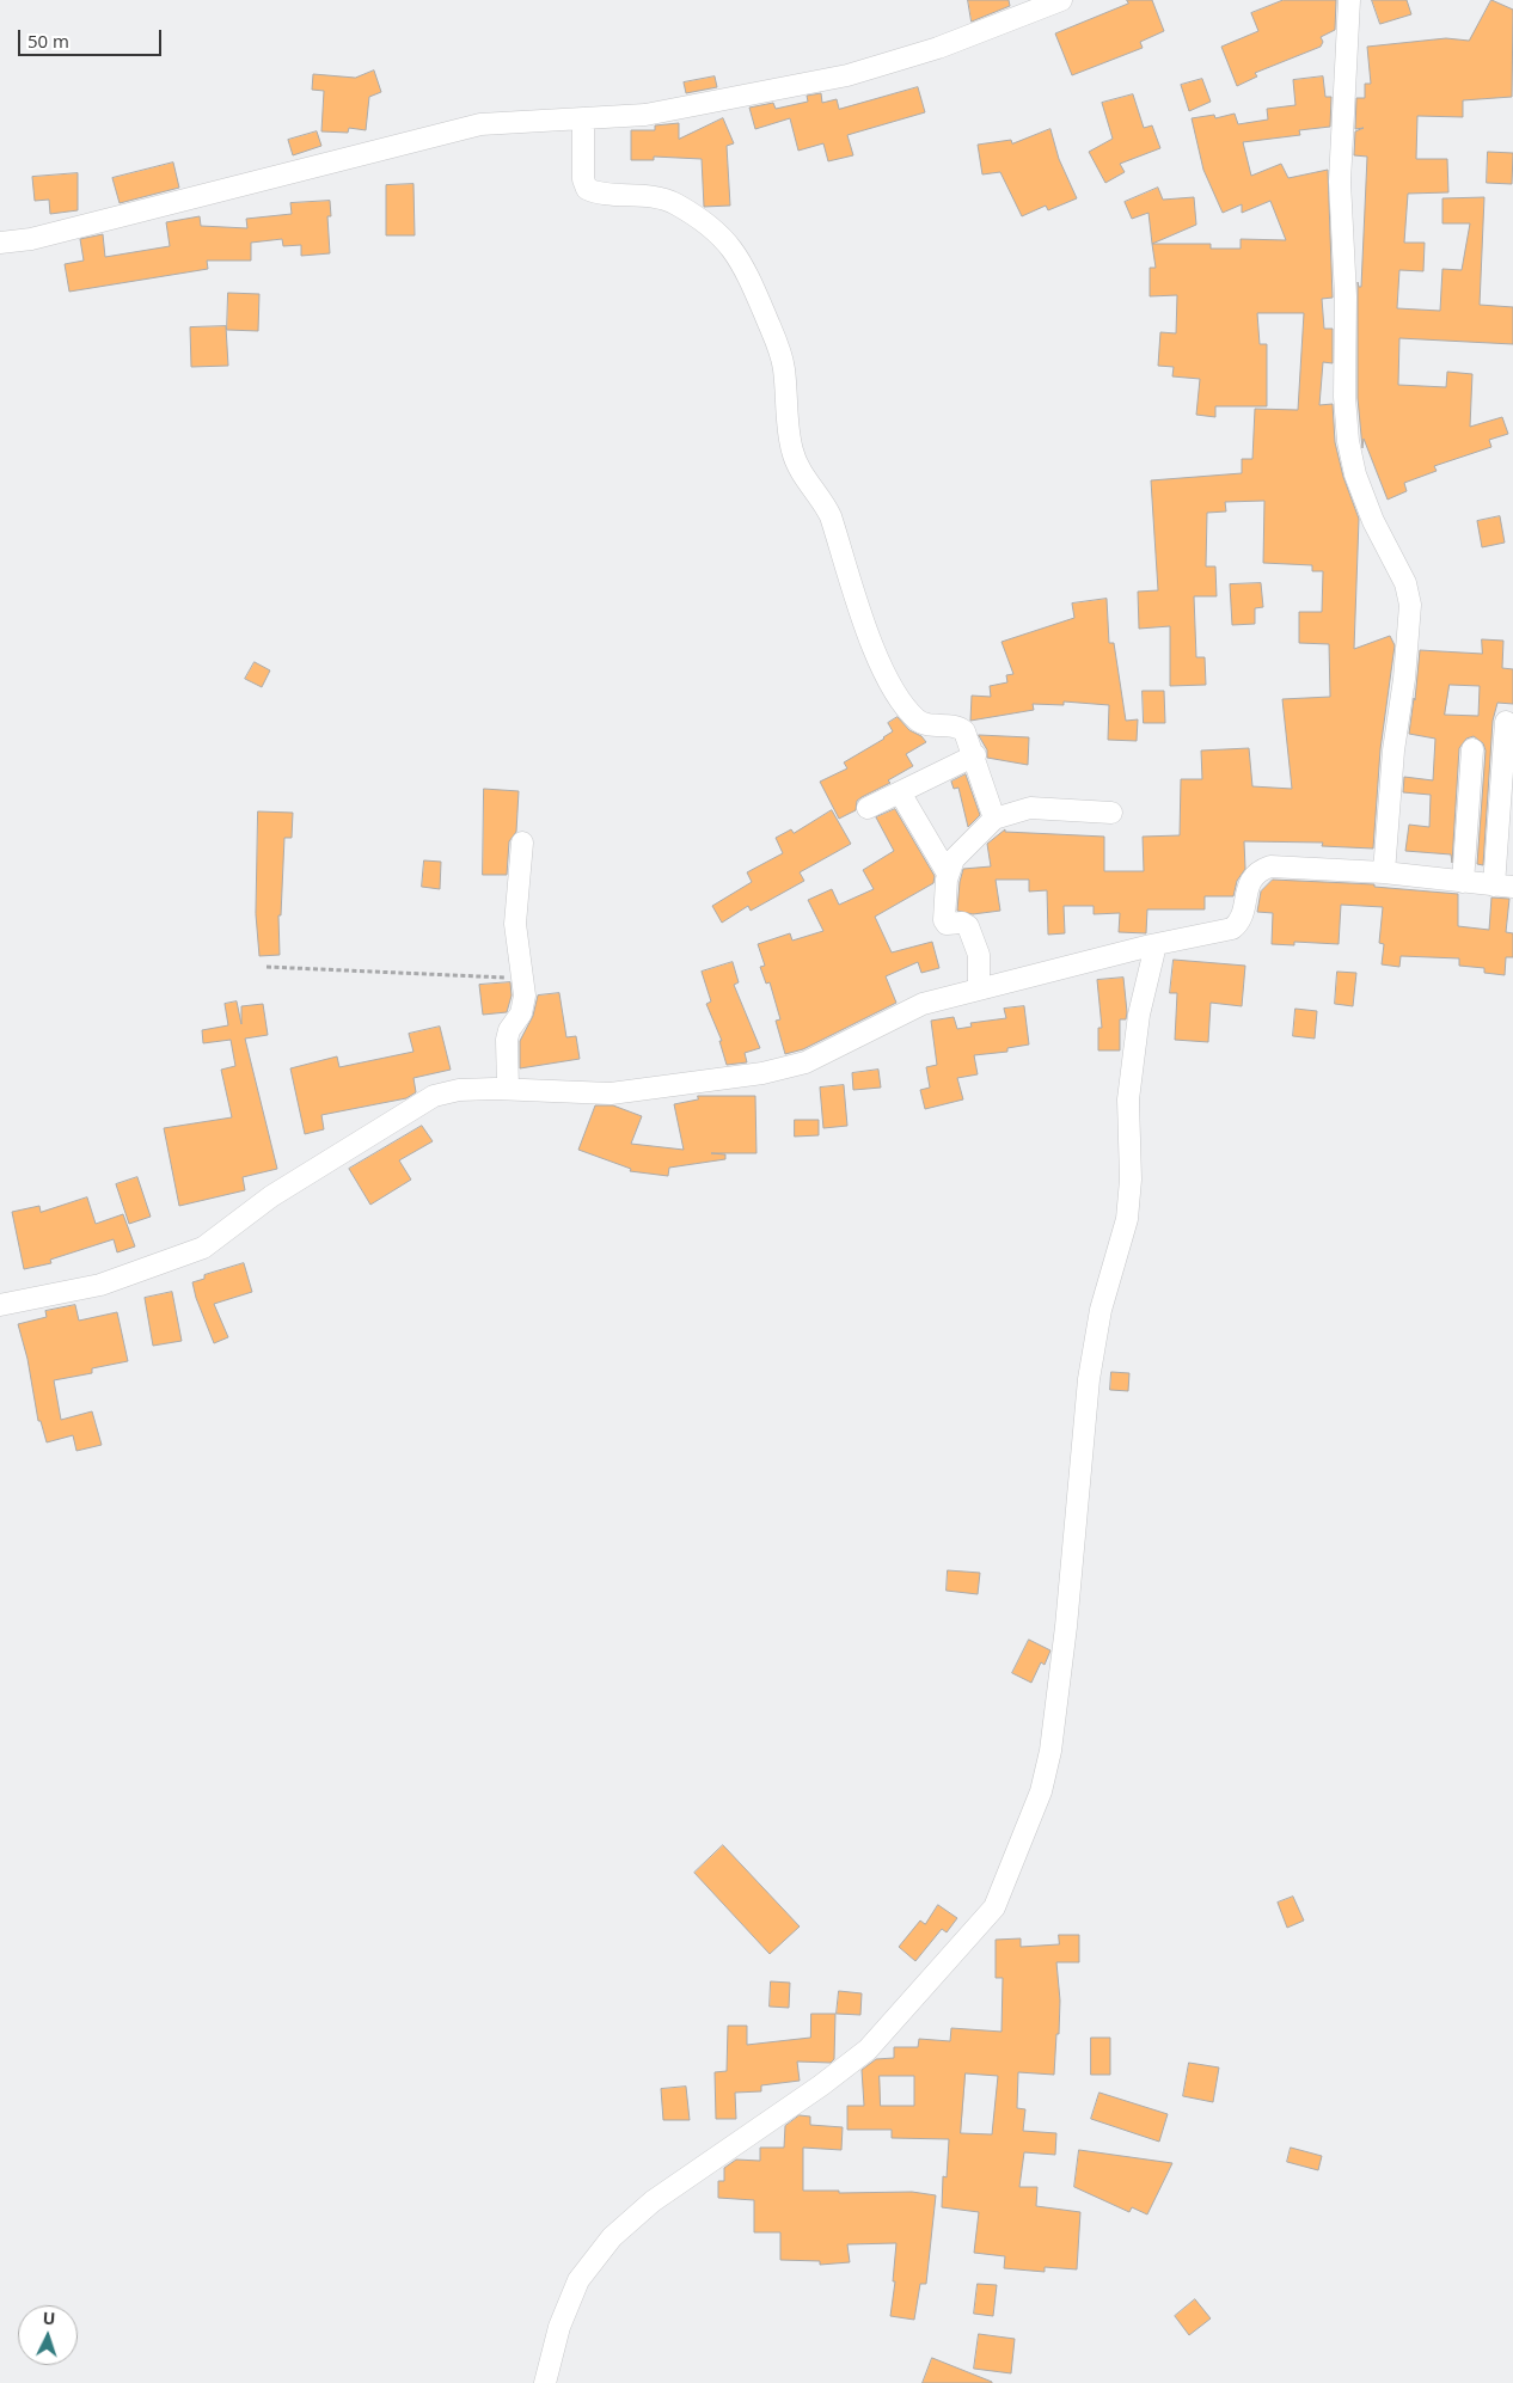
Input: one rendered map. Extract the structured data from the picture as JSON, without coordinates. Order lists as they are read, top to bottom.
{
  "scale_bar": "50 m",
  "north": "top"
}
